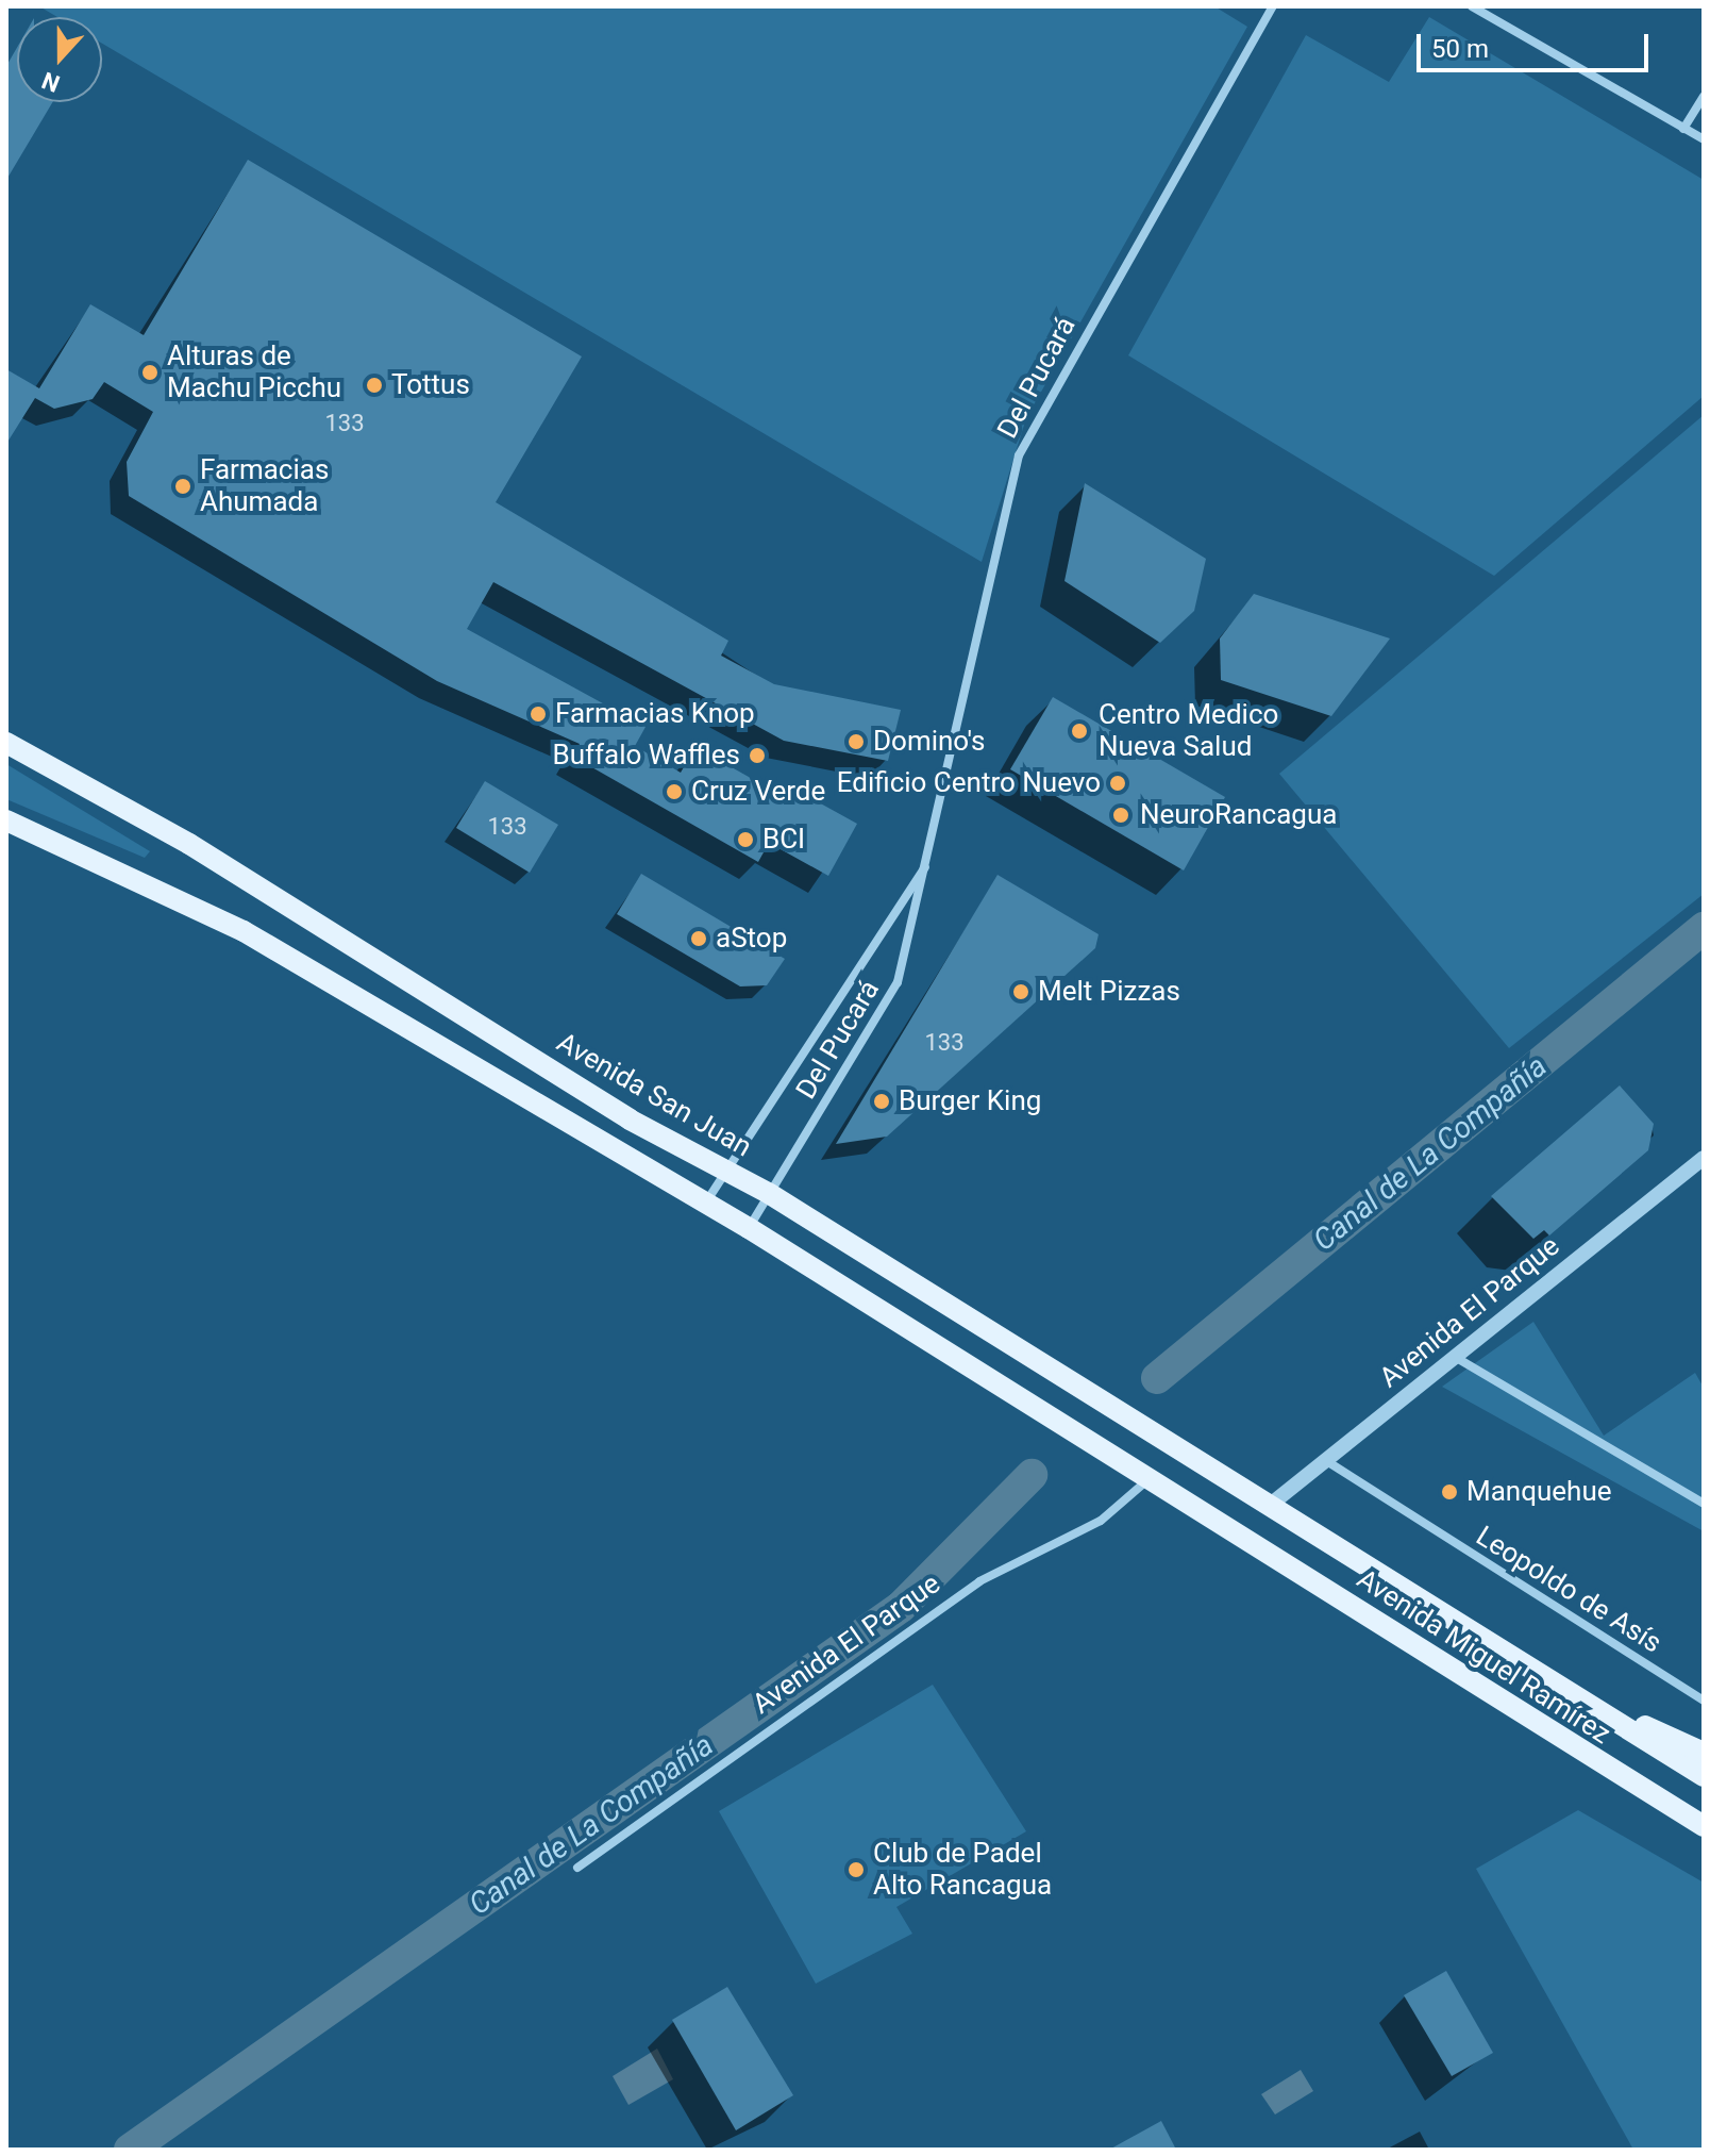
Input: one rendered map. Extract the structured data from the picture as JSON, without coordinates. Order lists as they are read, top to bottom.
{
  "streets": {
    "main road": ["Avenida San Juan", "Avenida Miguel Ramírez"],
    "street": ["Del Pucará", "Avenida El Parque", "Leopoldo de Asís"]
  },
  "crossings": [
    ["Del Pucará", "Avenida San Juan"],
    ["Avenida San Juan", "Avenida El Parque"],
    ["Avenida San Juan", "Avenida Miguel Ramírez"],
    ["Avenida El Parque", "Leopoldo de Asís"],
    ["Avenida El Parque", "Avenida Miguel Ramírez"]
  ],
  "water": ["Canal de La Compañía"],
  "places": [
    "Alturas de Machu Picchu",
    "Tottus",
    "Farmacias Ahumada",
    "Farmacias Knop",
    "Centro Medico Nueva Salud",
    "Domino's",
    "Buffalo Waffles",
    "Edificio Centro Nuevo",
    "Cruz Verde",
    "NeuroRancagua",
    "BCI",
    "aStop",
    "Melt Pizzas",
    "Burger King",
    "Manquehue",
    "Club de Padel Alto Rancagua"
  ],
  "house_numbers": ["133", "133", "133"],
  "scale_bar": "50 m",
  "north": "bottom"
}
